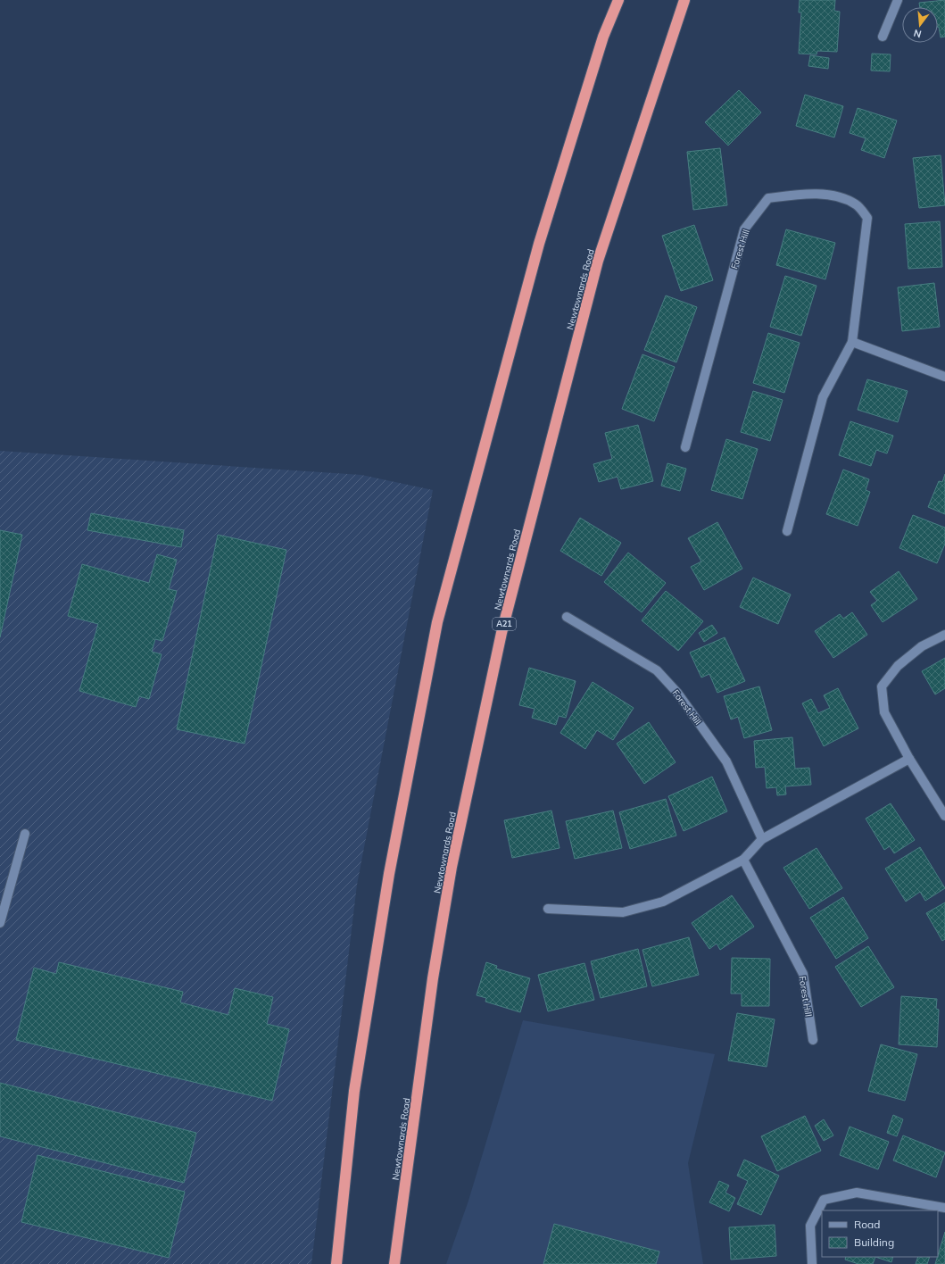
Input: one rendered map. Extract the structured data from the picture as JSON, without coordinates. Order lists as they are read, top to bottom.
{
  "streets": {
    "highway": ["Newtownards Road", "A21"],
    "street": ["Forest Hill"]
  },
  "legend": ["Road", "Building"],
  "north": "bottom"
}
